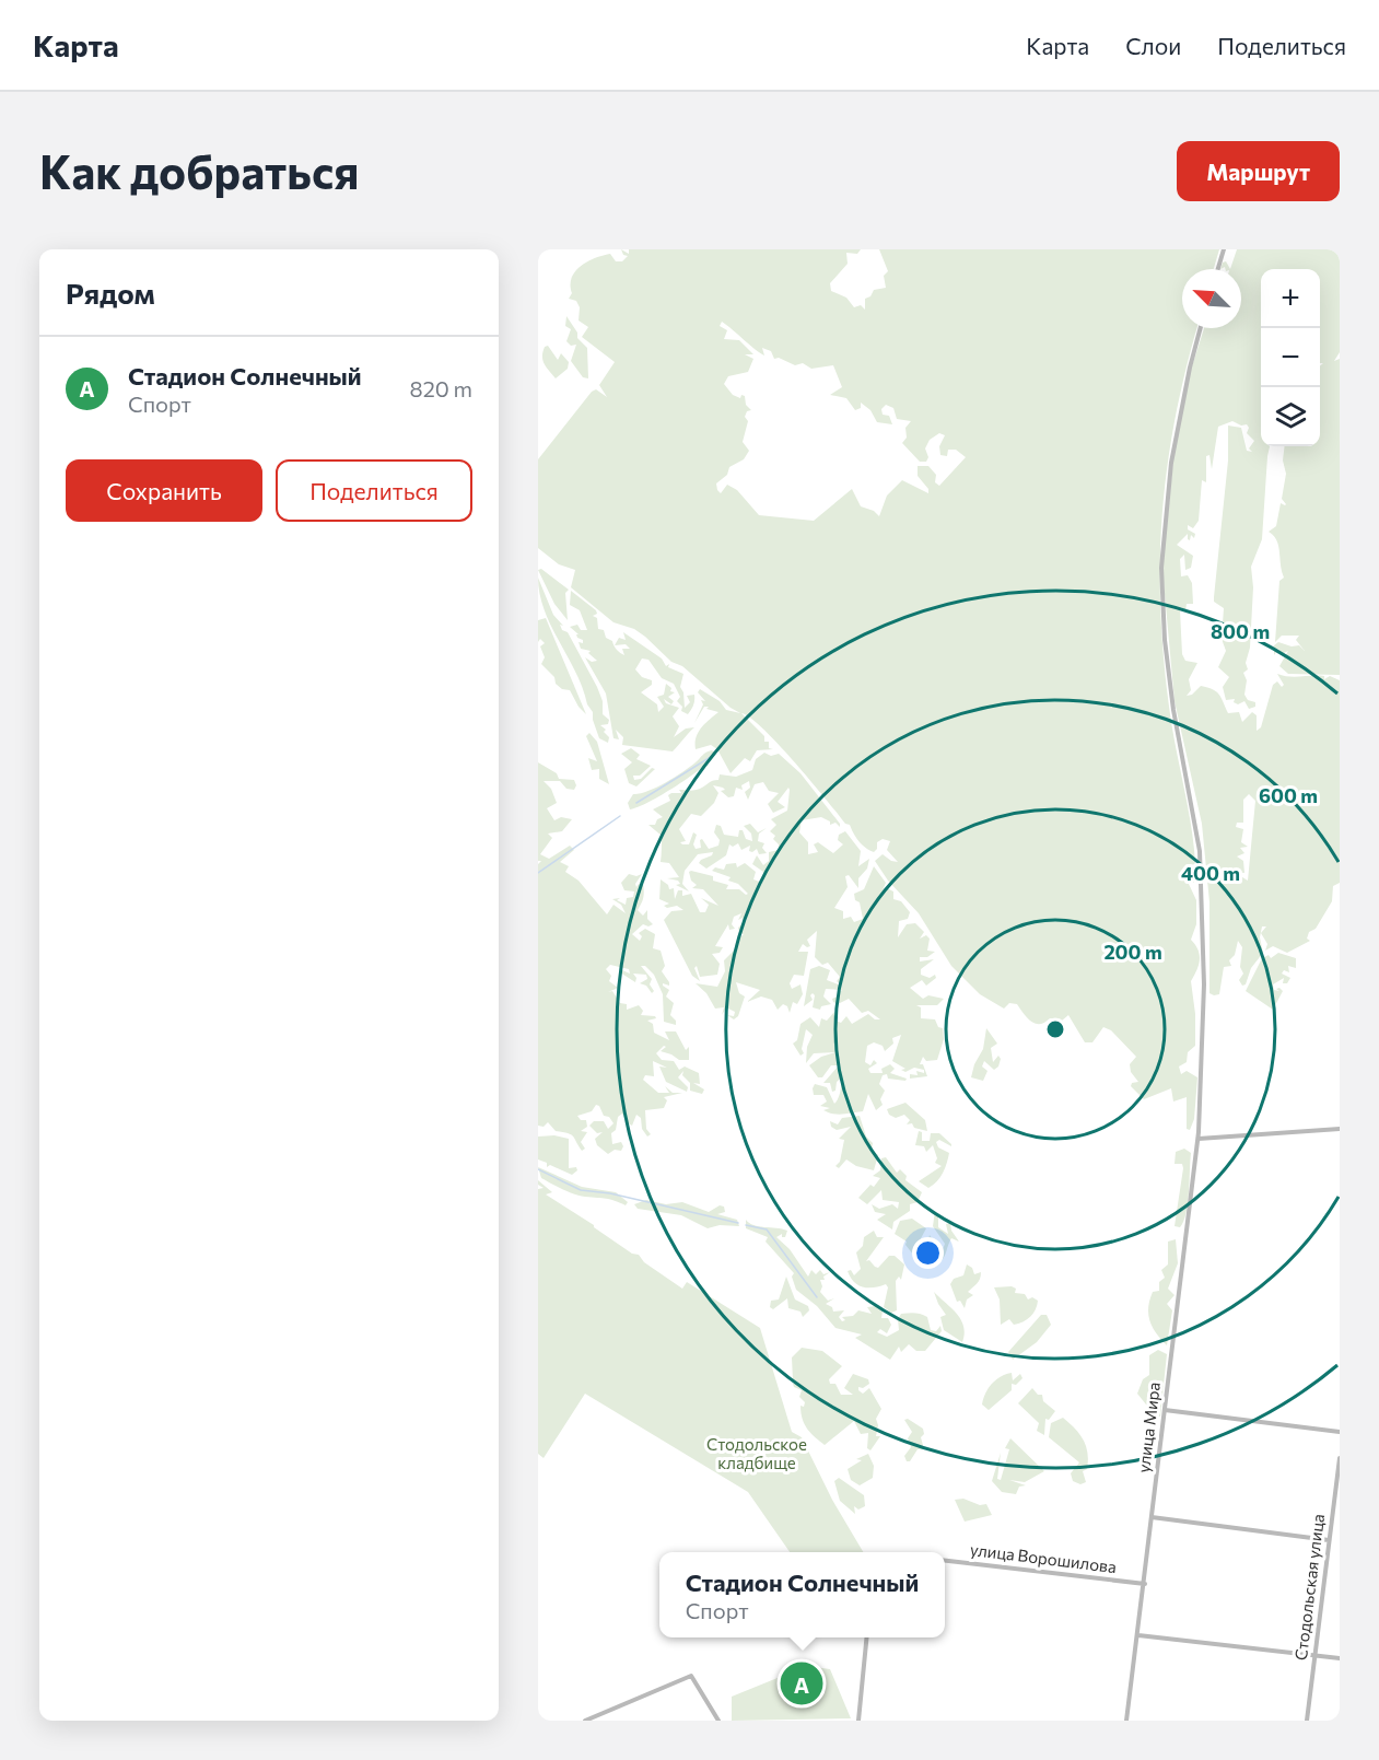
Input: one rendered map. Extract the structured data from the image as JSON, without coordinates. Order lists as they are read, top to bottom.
{
  "streets": {
    "street": ["улица Мира", "улица Ворошилова", "Стодольская улица"]
  },
  "crossings": [
    ["улица Мира", "улица Ворошилова"]
  ],
  "parks": ["Стодольское кладбище"],
  "north": "top left",
  "page": {
    "header": "Карта",
    "nav": ["Карта", "Слои", "Поделиться"],
    "buttons": [
      "Маршрут",
      ["Сохранить", "Поделиться"]
    ],
    "title": "Как добраться",
    "heading": "Рядом",
    "map_buttons": ["+", "−"],
    "list": [
      {
        "mark": "A",
        "name": "Стадион Солнечный",
        "note": "Спорт",
        "value": "820 m"
      }
    ],
    "popup": ["Стадион Солнечный", "Спорт"],
    "pins": "A"
  },
  "rings": [
    "800 m",
    "600 m",
    "400 m",
    "200 m"
  ]
}
